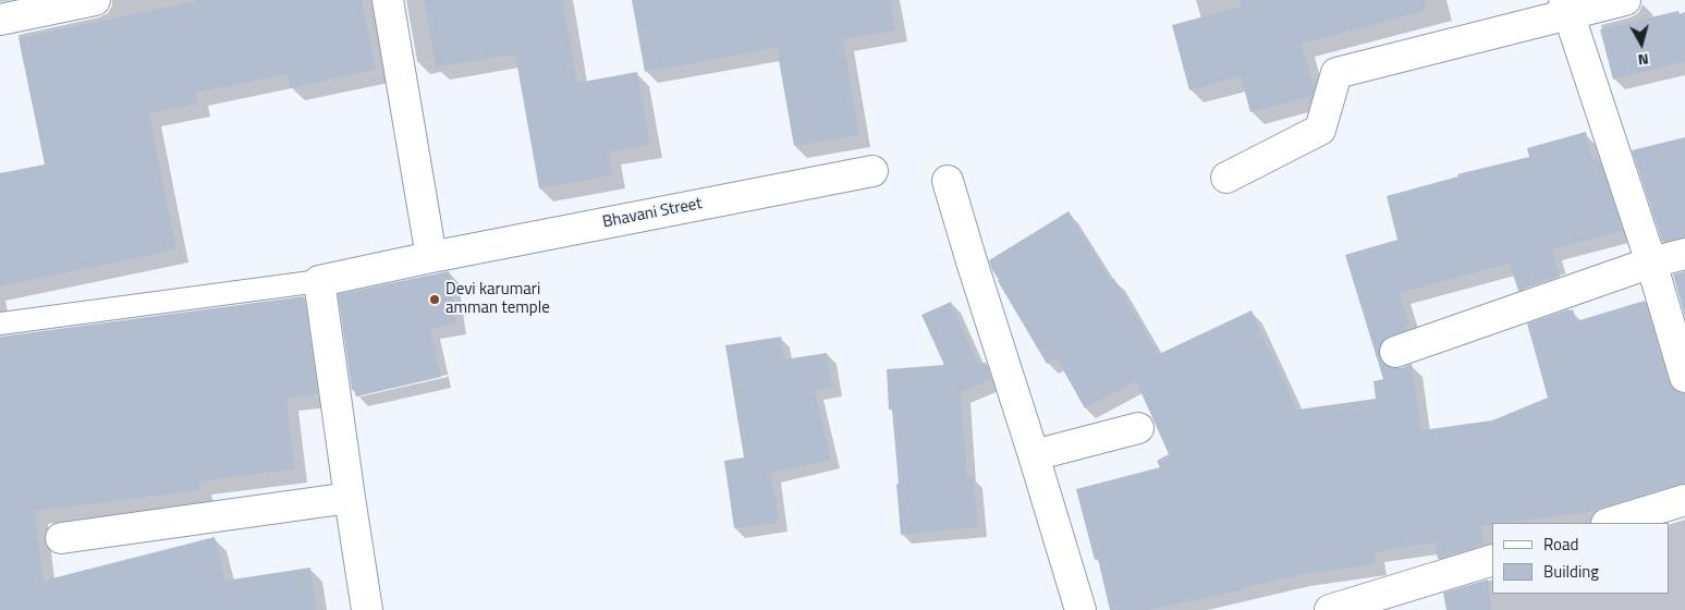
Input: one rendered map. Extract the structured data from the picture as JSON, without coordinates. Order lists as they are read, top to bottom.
{
  "streets": {
    "street": ["Bhavani Street"]
  },
  "places": ["Devi karumari amman temple"],
  "legend": ["Road", "Building"],
  "north": "bottom"
}
